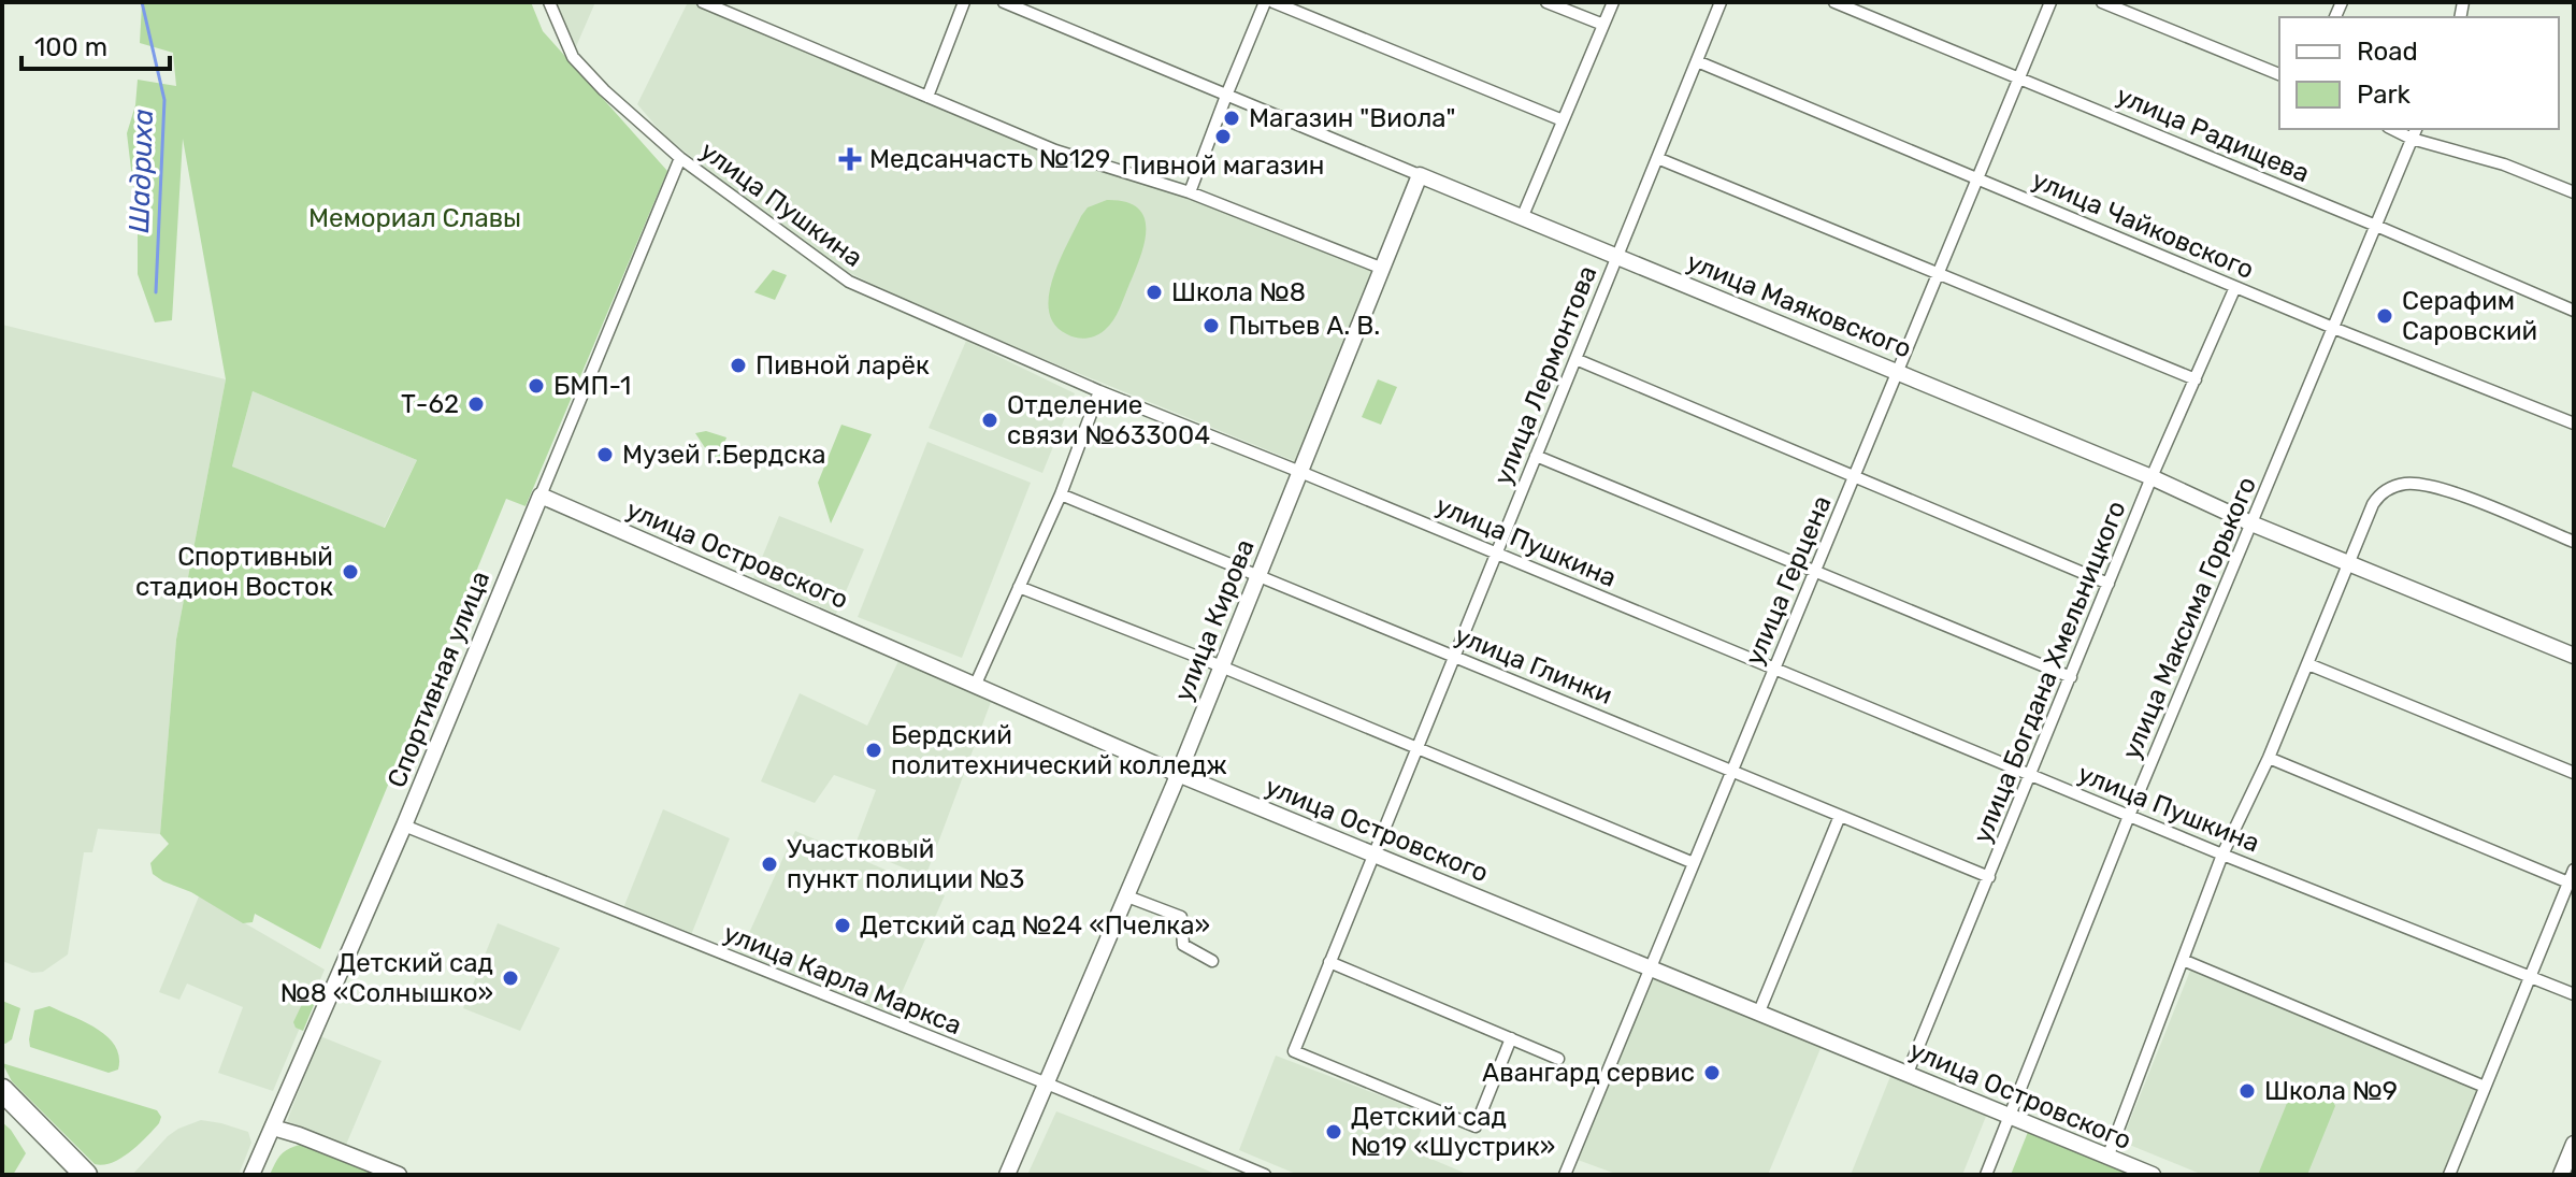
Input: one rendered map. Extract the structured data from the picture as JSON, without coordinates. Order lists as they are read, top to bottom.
{
  "streets": {
    "street": [
      "улица Радищева",
      "улица Пушкина",
      "улица Чайковского",
      "улица Маяковского",
      "улица Лермонтова",
      "улица Островского",
      "улица Герцена",
      "улица Максима Горького",
      "улица Кирова",
      "улица Глинки",
      "улица Богдана Хмельницкого",
      "Спортивная улица",
      "улица Карла Маркса"
    ]
  },
  "crossings": [
    ["улица Радищева", "улица Герцена"],
    ["улица Радищева", "улица Максима Горького"],
    ["улица Пушкина", "улица Лермонтова"],
    ["улица Пушкина", "улица Герцена"],
    ["улица Пушкина", "улица Максима Горького"],
    ["улица Пушкина", "улица Кирова"],
    ["улица Пушкина", "улица Богдана Хмельницкого"],
    ["улица Пушкина", "Спортивная улица"],
    ["улица Чайковского", "улица Лермонтова"],
    ["улица Чайковского", "улица Герцена"],
    ["улица Чайковского", "улица Максима Горького"],
    ["улица Чайковского", "улица Богдана Хмельницкого"],
    ["улица Маяковского", "улица Лермонтова"],
    ["улица Маяковского", "улица Герцена"],
    ["улица Маяковского", "улица Максима Горького"],
    ["улица Маяковского", "улица Кирова"],
    ["улица Маяковского", "улица Богдана Хмельницкого"],
    ["улица Лермонтова", "улица Островского"],
    ["улица Лермонтова", "улица Глинки"],
    ["улица Островского", "улица Герцена"],
    ["улица Островского", "улица Максима Горького"],
    ["улица Островского", "улица Кирова"],
    ["улица Островского", "улица Богдана Хмельницкого"],
    ["улица Островского", "Спортивная улица"],
    ["улица Герцена", "улица Глинки"],
    ["улица Кирова", "улица Глинки"],
    ["улица Кирова", "улица Карла Маркса"],
    ["улица Глинки", "улица Богдана Хмельницкого"],
    ["Спортивная улица", "улица Карла Маркса"]
  ],
  "water": ["Шадриха"],
  "parks": ["Мемориал Славы"],
  "places": {
    "other": [
      "Магазин \"Виола\"",
      "Пивной магазин",
      "Школа №8",
      "Серафим Саровский",
      "Пытьев А. В.",
      "Пивной ларёк",
      "БМП-1",
      "Т-62",
      "Отделение связи №633004",
      "Музей г.Бердска",
      "Спортивный стадион Восток",
      "Бердский политехнический колледж",
      "Участковый пункт полиции №3",
      "Детский сад №24 «Пчелка»",
      "Детский сад №8 «Солнышко»",
      "Авангард сервис",
      "Школа №9",
      "Детский сад №19 «Шустрик»"
    ],
    "health": ["Медсанчасть №129"]
  },
  "legend": ["Road", "Park"],
  "scale_bar": "100 m"
}
